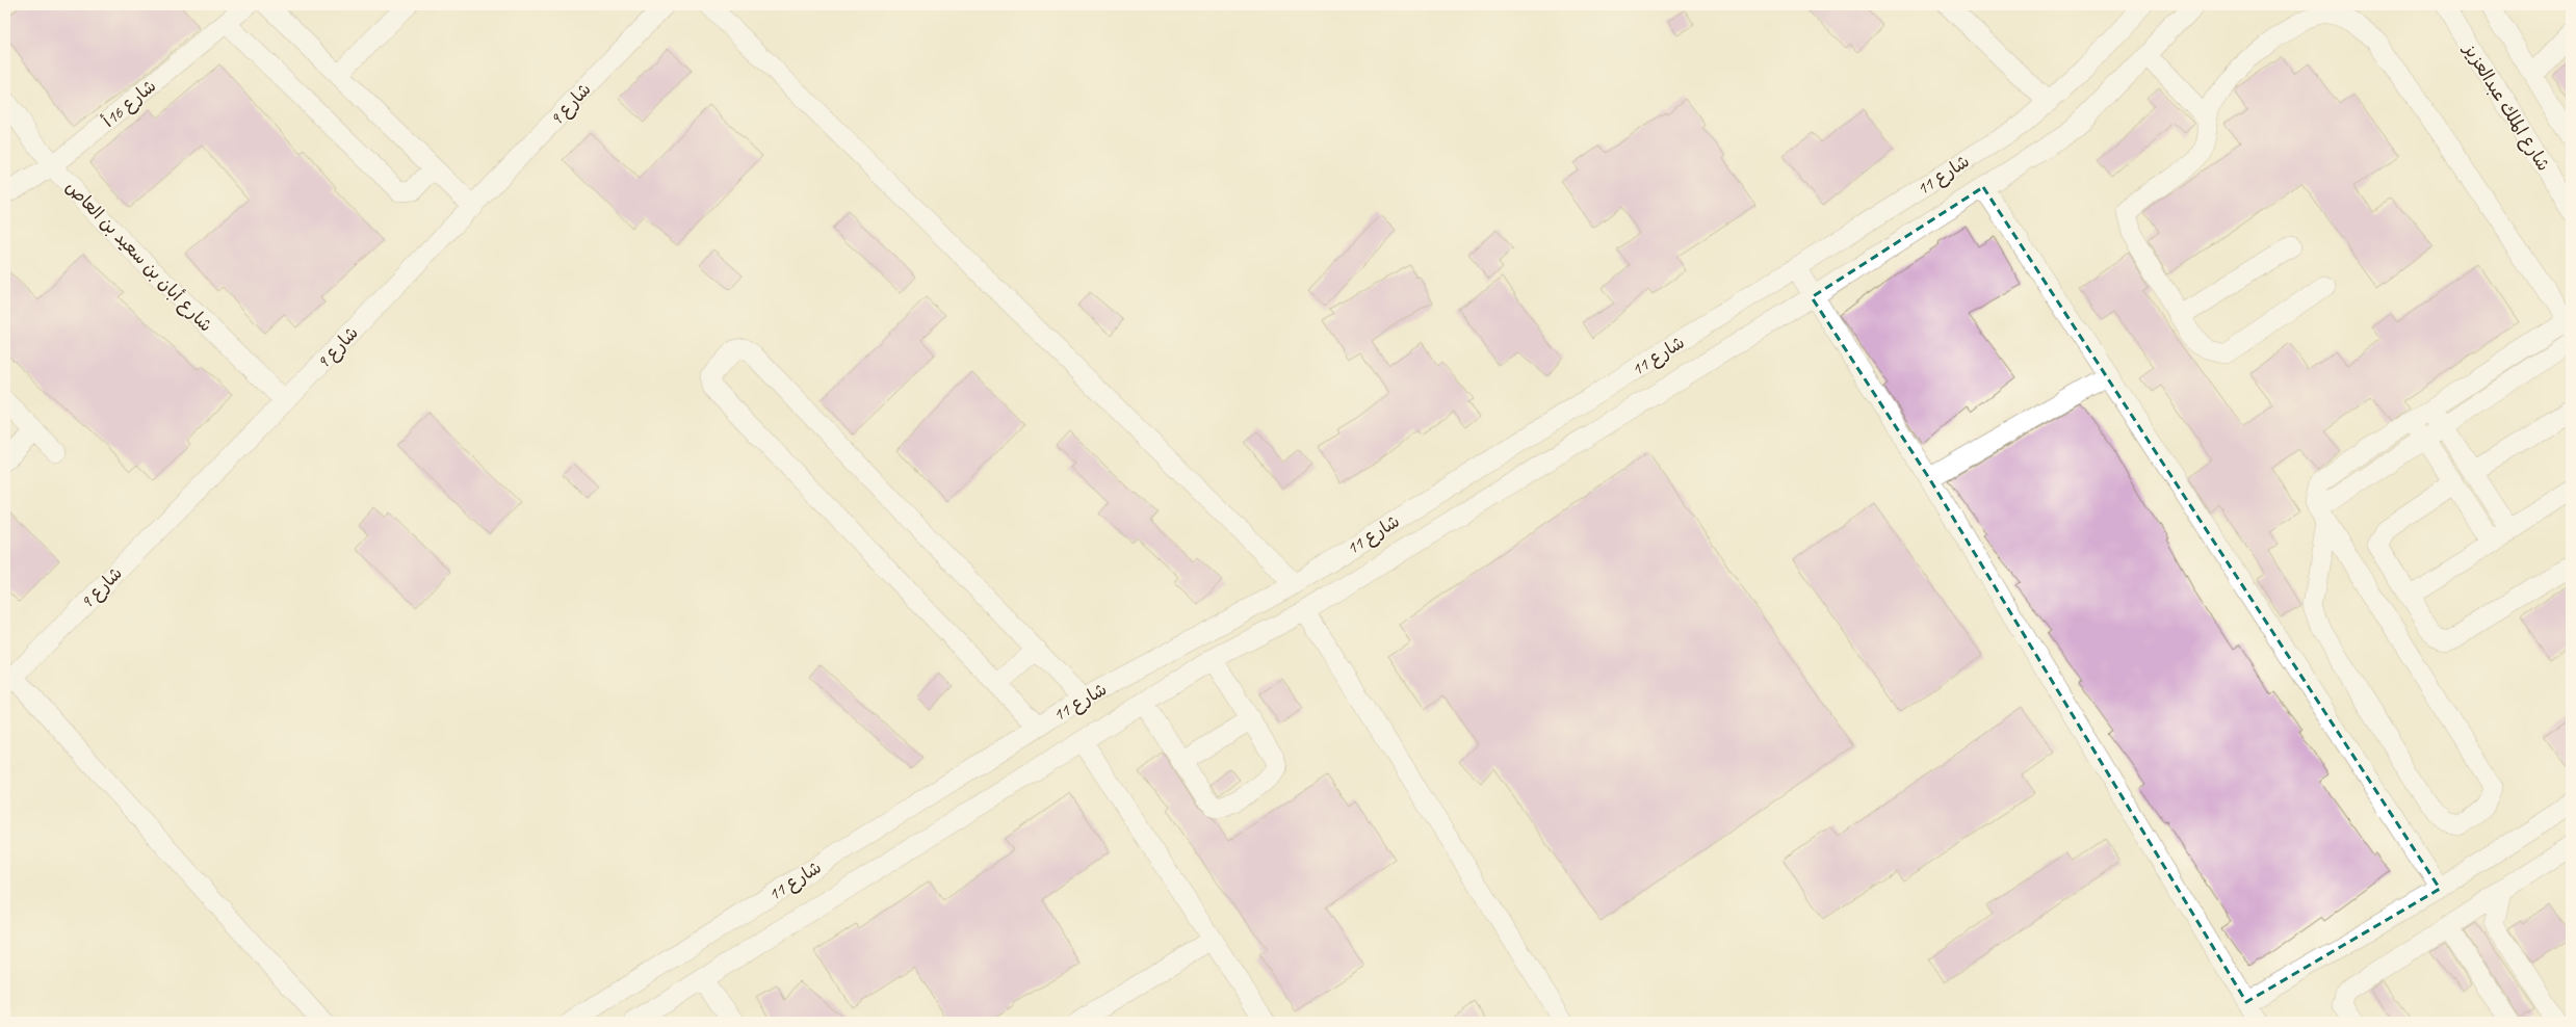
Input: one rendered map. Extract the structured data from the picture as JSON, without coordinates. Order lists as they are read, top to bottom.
{
  "streets": {
    "street": [
      "شارع 16أ",
      "شارع 9",
      "شارع الملك عبدالعزيز",
      "شارع 11",
      "شارع أبان بن سعيد بن العاص"
    ]
  },
  "crossings": [
    ["شارع 16أ", "شارع أبان بن سعيد بن العاص"],
    ["شارع 9", "شارع أبان بن سعيد بن العاص"]
  ]
}
